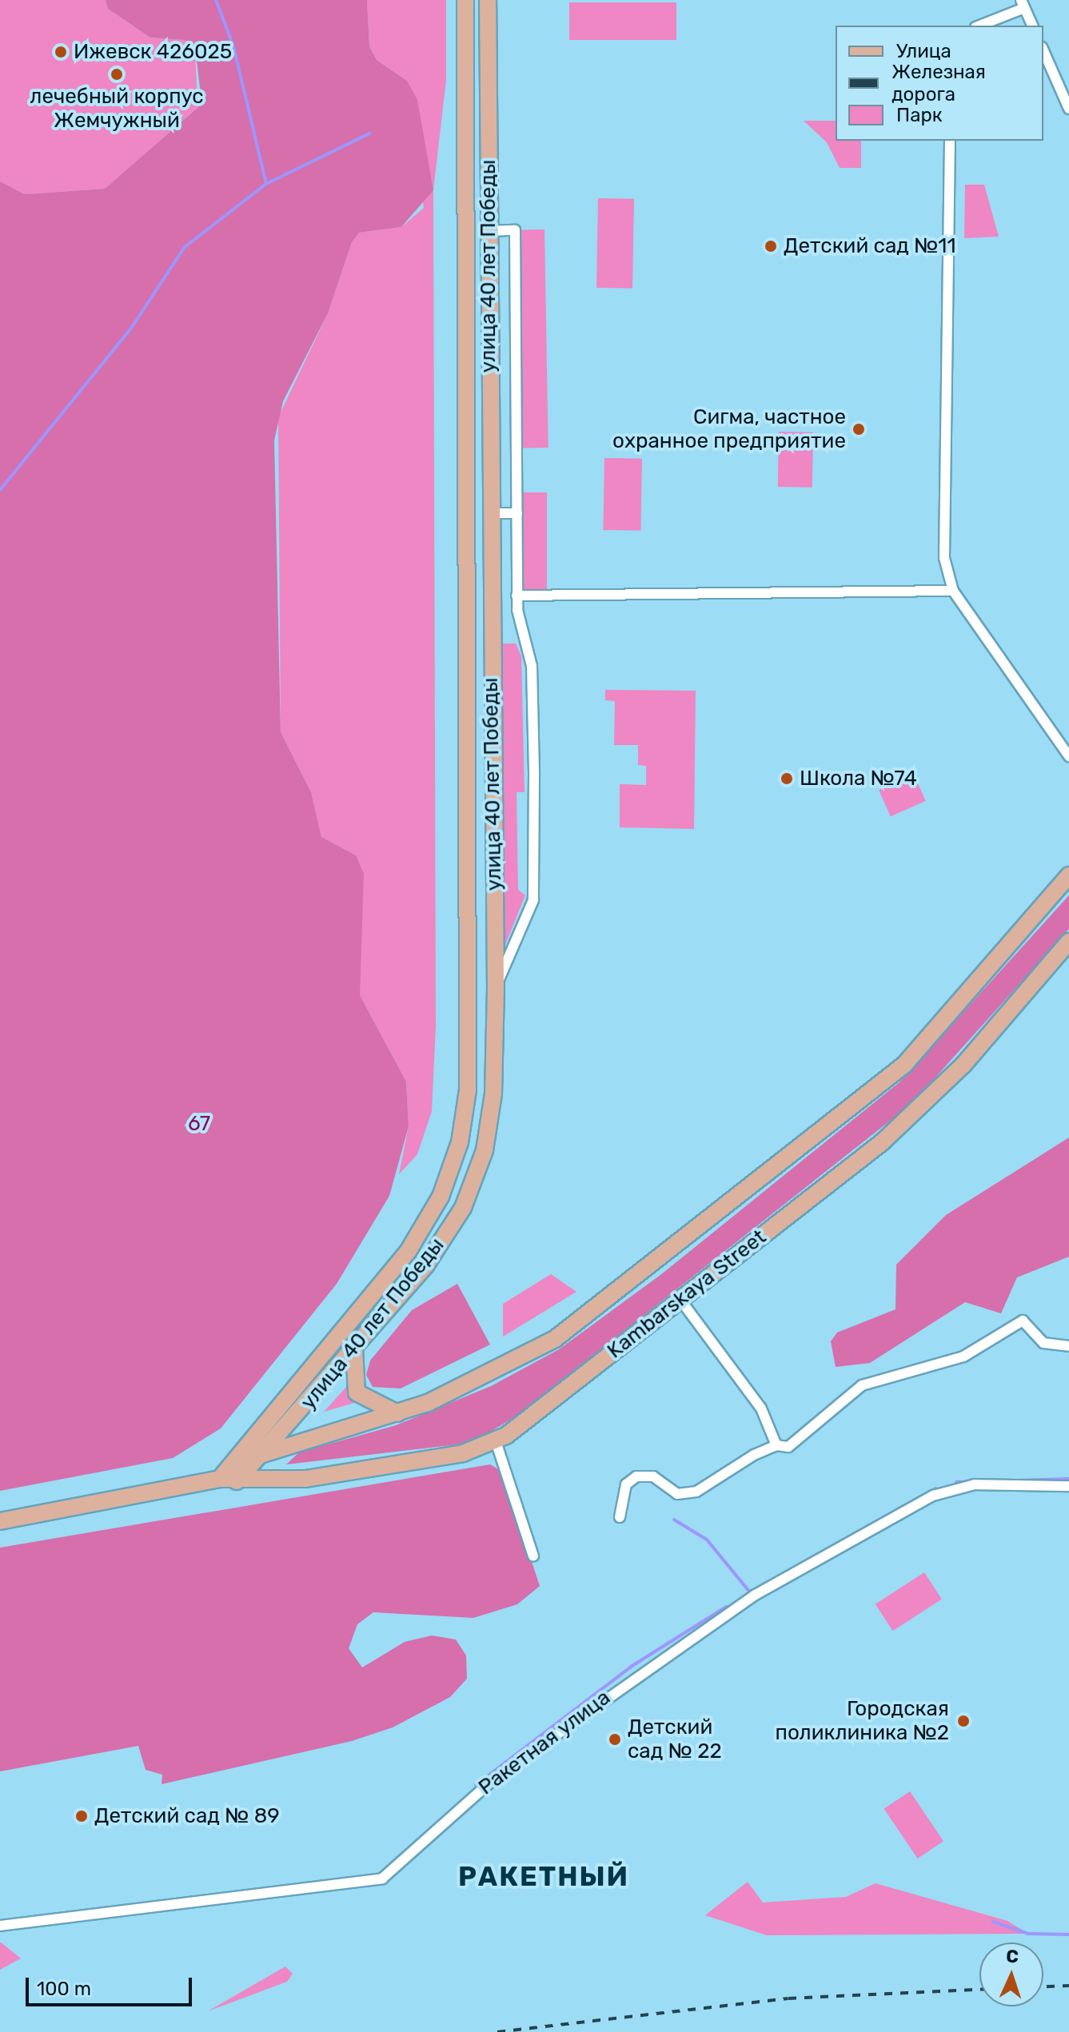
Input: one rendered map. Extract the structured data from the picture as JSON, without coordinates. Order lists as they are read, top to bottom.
{
  "streets": {
    "main road": ["улица 40 лет Победы", "Kambarskaya Street"],
    "street": ["Ракетная улица"]
  },
  "crossings": [
    ["улица 40 лет Победы", "Kambarskaya Street"]
  ],
  "districts": ["РАКЕТНЫЙ"],
  "parks": ["67"],
  "places": [
    "Ижевск 426025",
    "лечебный корпус Жемчужный",
    "Детский сад №11",
    "Сигма, частное охранное предприятие",
    "Школа №74",
    "Городская поликлиника №2",
    "Детский сад № 22",
    "Детский сад № 89"
  ],
  "legend": ["Улица", "Железная дорога", "Парк"],
  "scale_bar": "100 m",
  "north": "top"
}
